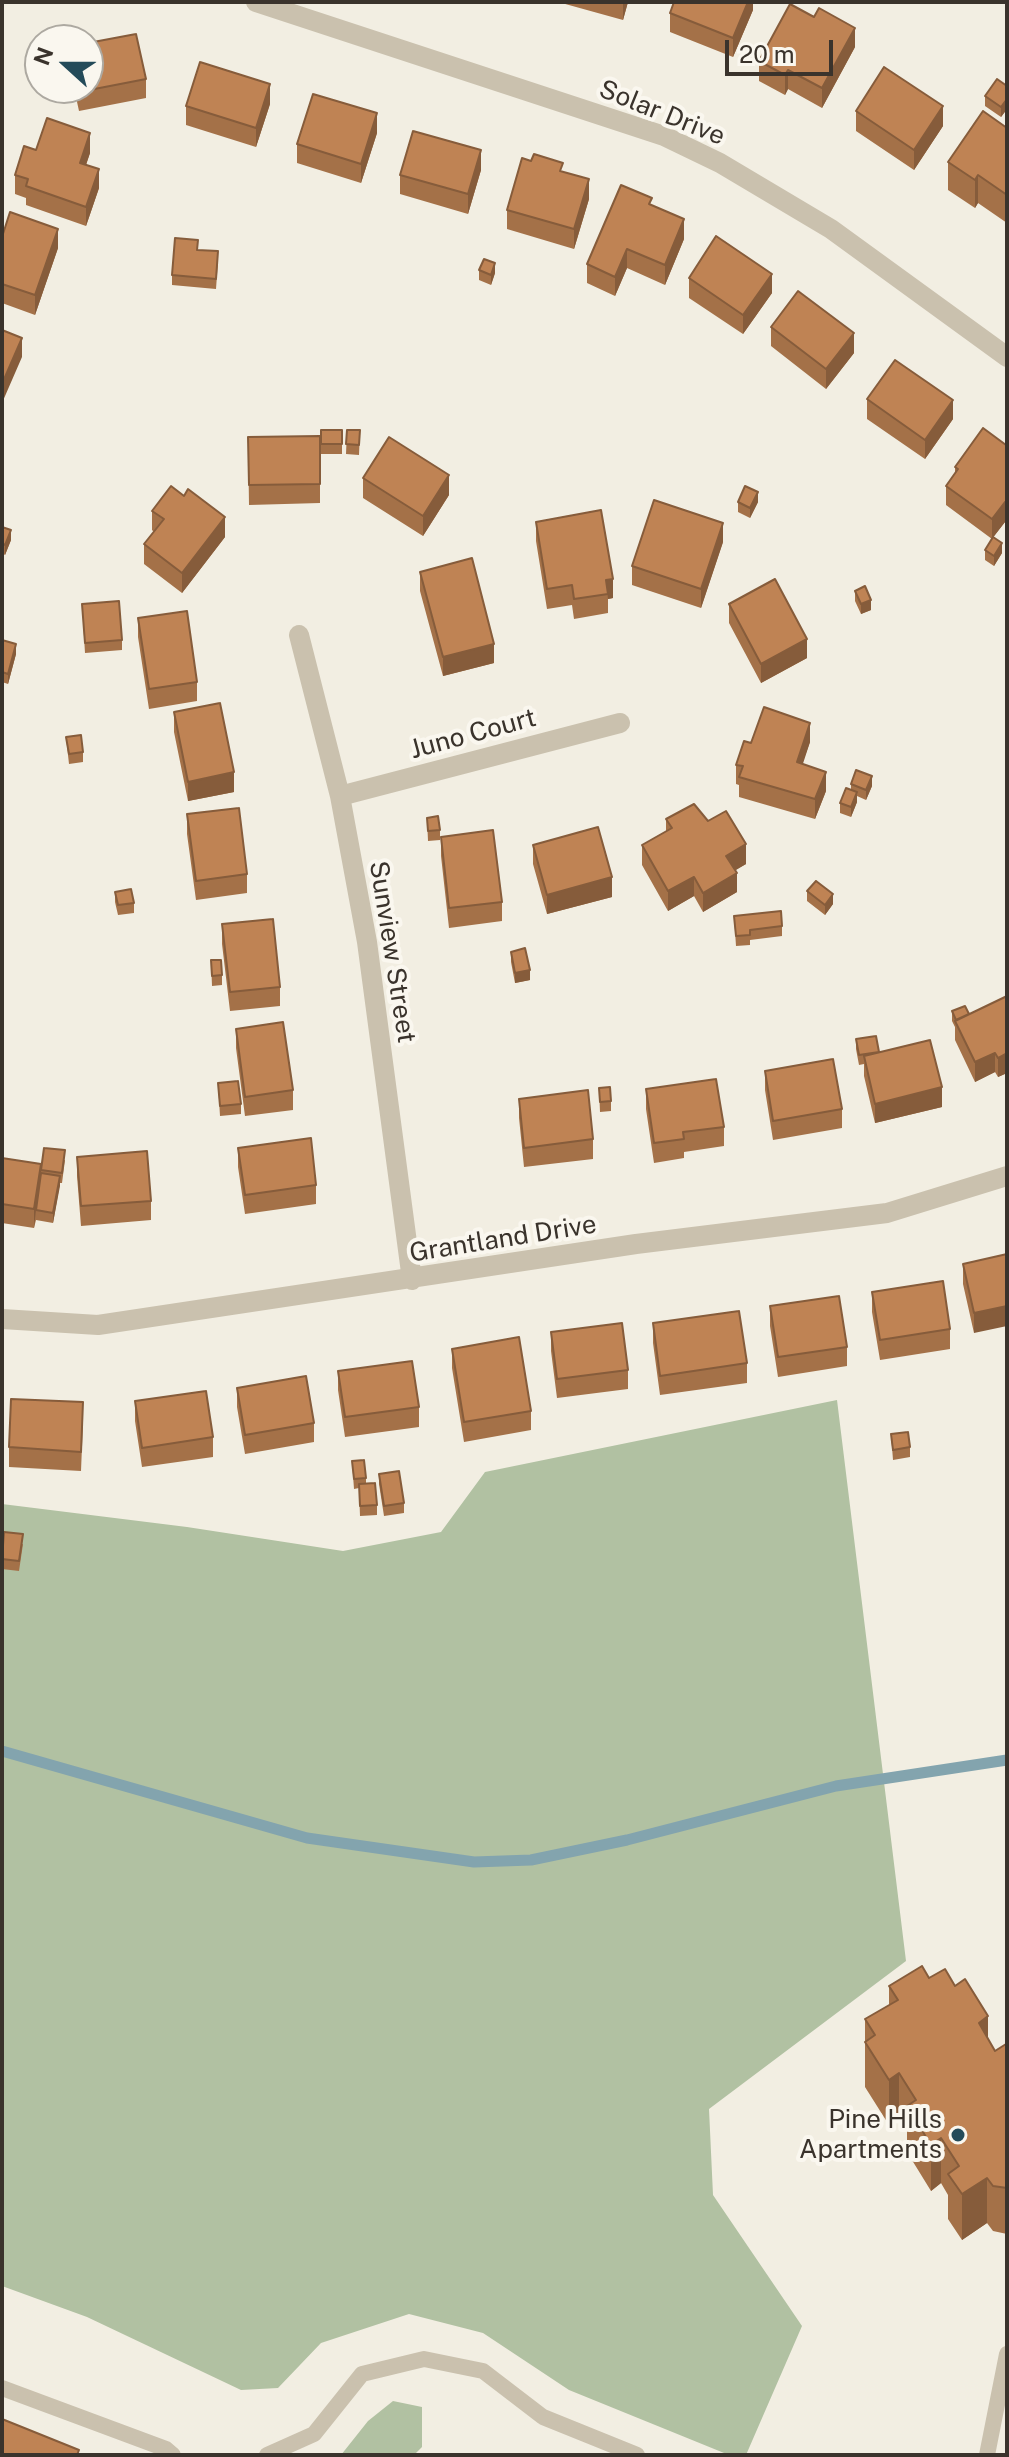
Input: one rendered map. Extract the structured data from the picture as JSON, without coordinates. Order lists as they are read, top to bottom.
{
  "streets": {
    "street": [
      "Solar Drive",
      "Juno Court",
      "Sunview Street",
      "Grantland Drive"
    ]
  },
  "crossings": [
    ["Juno Court", "Sunview Street"],
    ["Sunview Street", "Grantland Drive"]
  ],
  "places": ["Pine Hills Apartments"],
  "scale_bar": "20 m",
  "north": "left"
}
